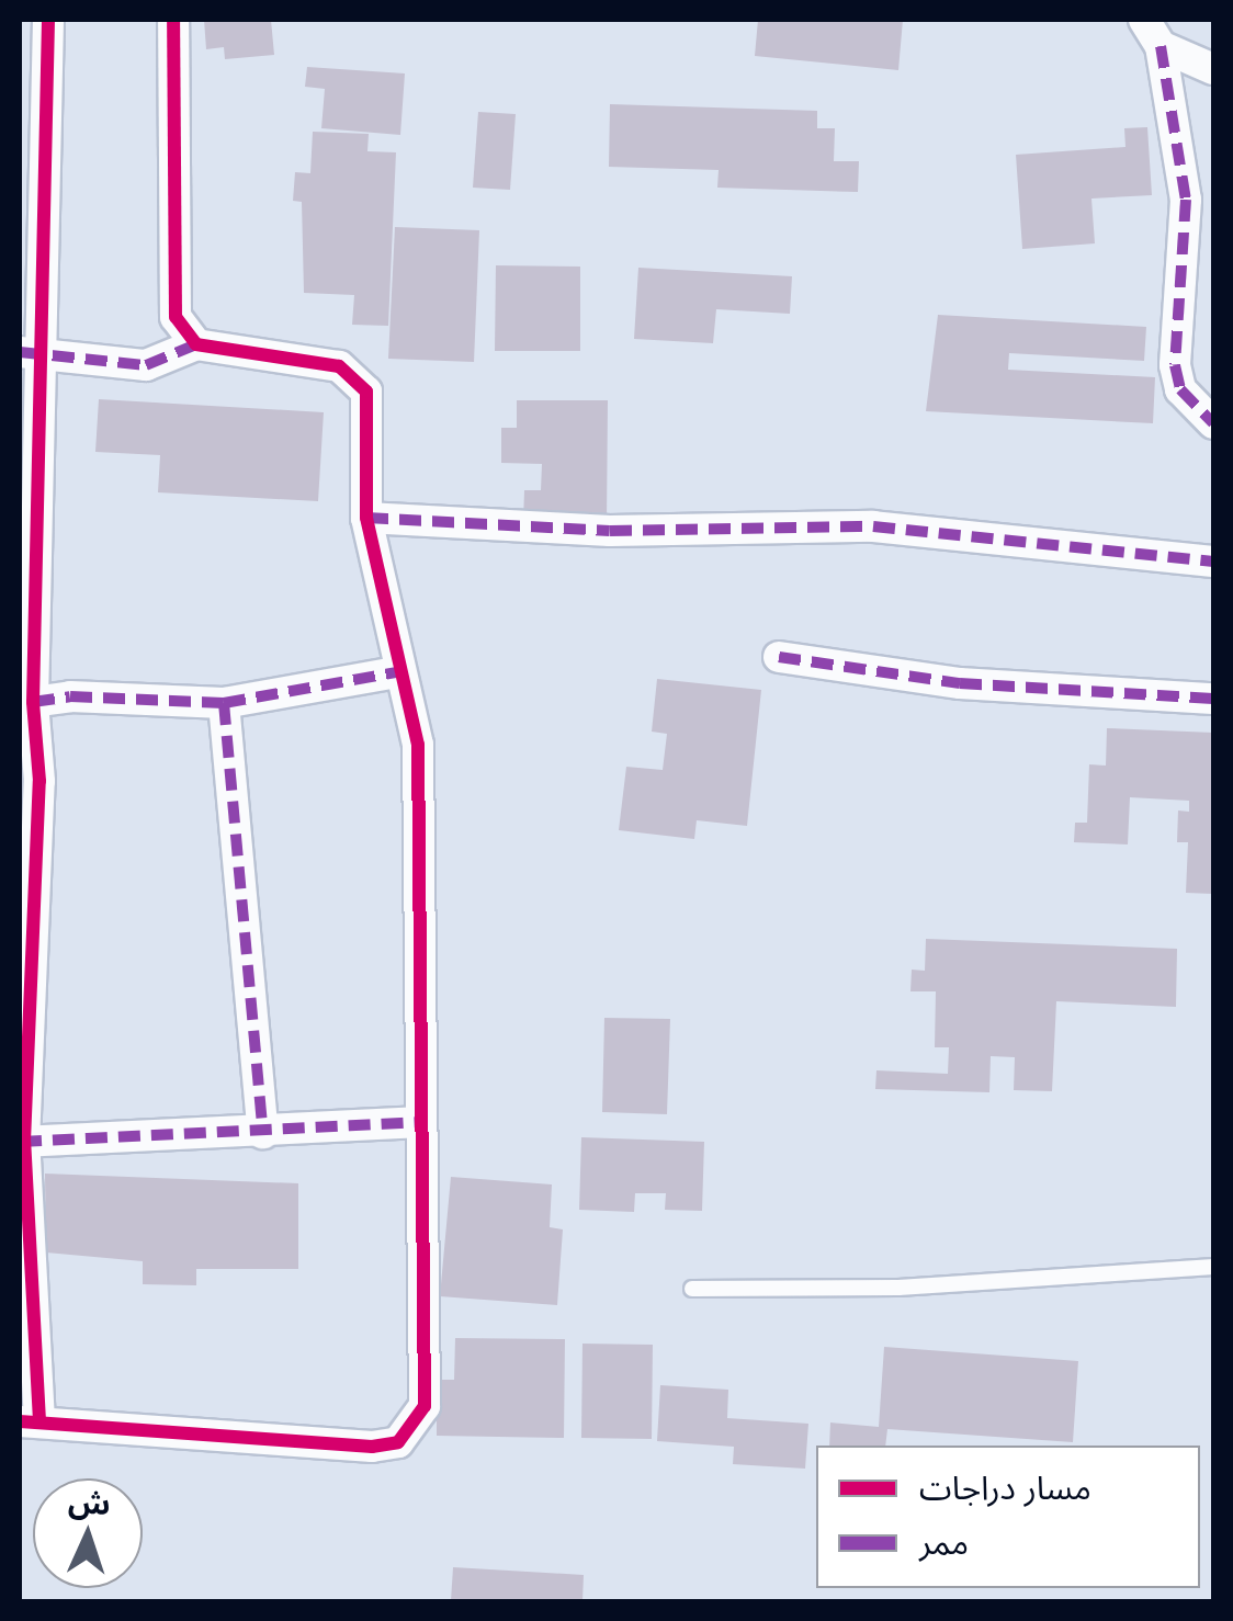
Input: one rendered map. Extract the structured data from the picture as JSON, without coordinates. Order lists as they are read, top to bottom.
{
  "legend": ["مسار دراجات", "ممر"],
  "north": "top"
}
